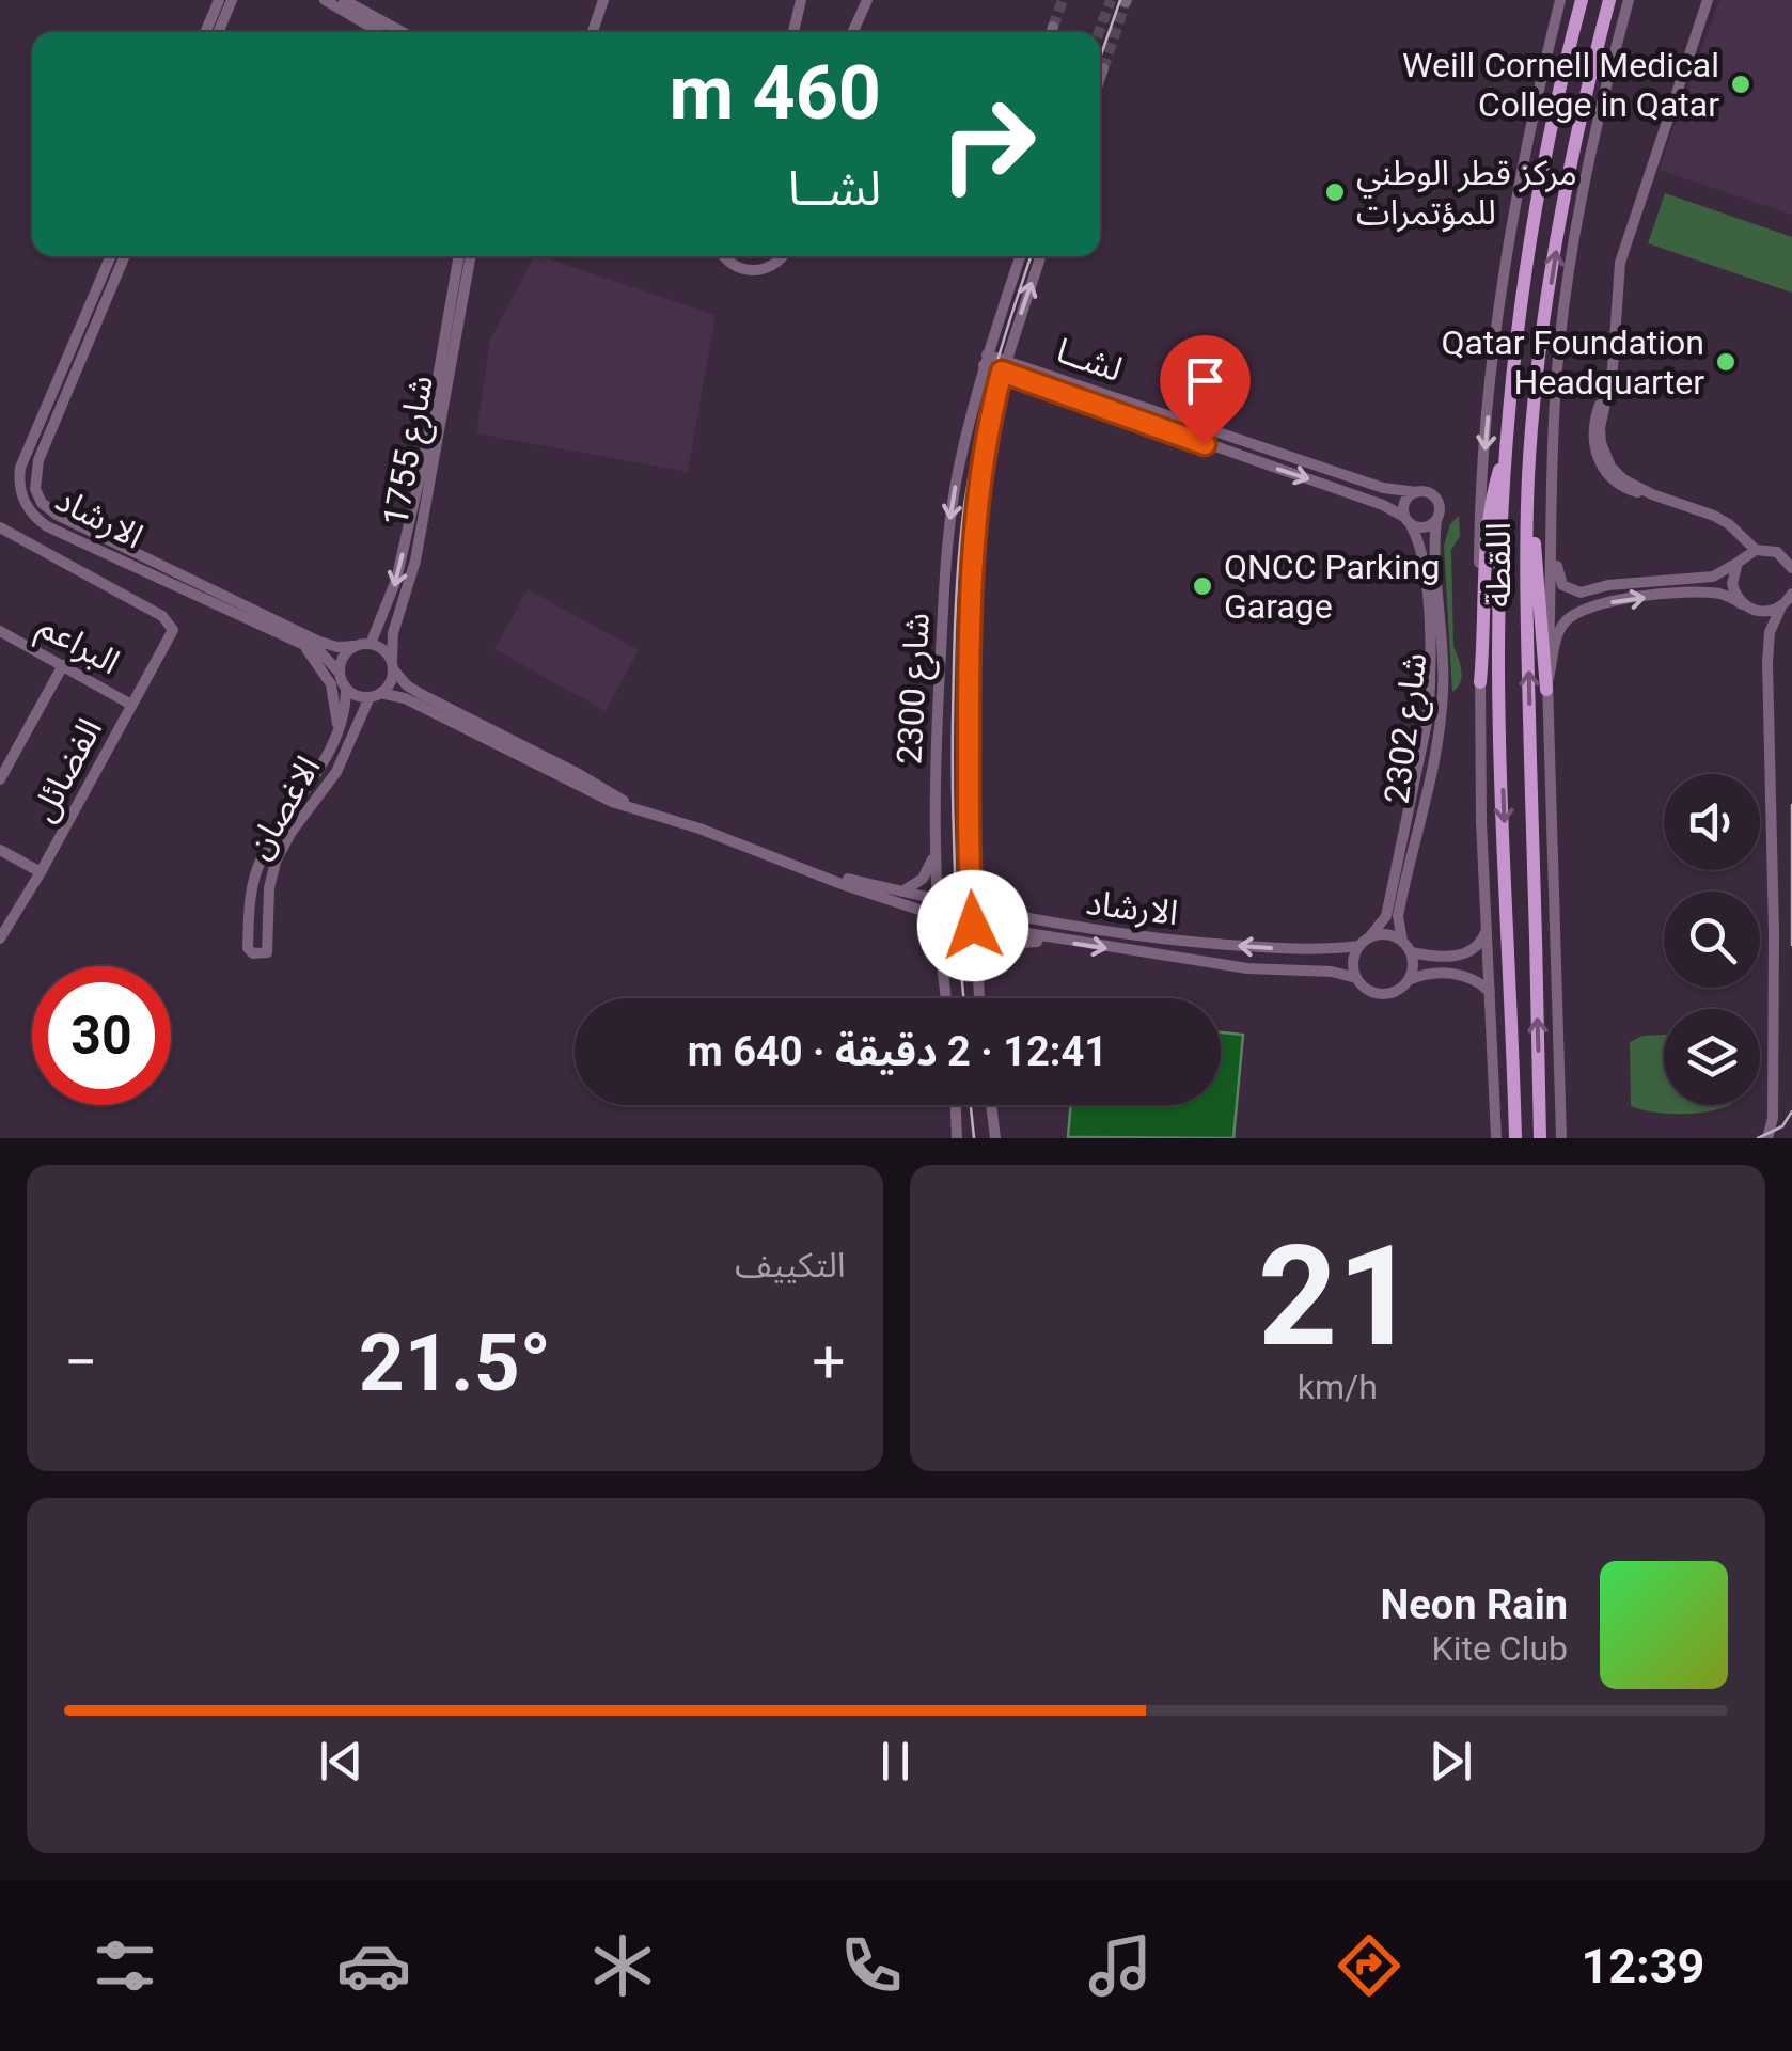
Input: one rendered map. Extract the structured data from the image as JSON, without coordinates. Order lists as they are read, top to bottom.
{
  "streets": {
    "main road": ["اللقطة"],
    "street": [
      "لشــا",
      "شارع 1755",
      "الارشاد",
      "البراعم",
      "شارع 2300",
      "شارع 2302",
      "الفضائل",
      "الاغصان"
    ]
  },
  "crossings": [
    ["لشــا", "شارع 2300"],
    ["لشــا", "شارع 2302"],
    ["شارع 1755", "الارشاد"],
    ["شارع 1755", "الاغصان"],
    ["الارشاد", "شارع 2300"],
    ["الارشاد", "شارع 2302"],
    ["الارشاد", "الاغصان"],
    ["البراعم", "الفضائل"]
  ],
  "places": [
    "Weill Cornell Medical College in Qatar",
    "مركز قطر الوطني للمؤتمرات",
    "Qatar Foundation Headquarter",
    "QNCC Parking Garage"
  ],
  "page": {
    "turn": ["460 m", "لشــا"],
    "limit": "30",
    "trip": "12:41 · 2 دقيقة · 640 m",
    "tile": [
      ["21", "km/h"],
      "التكييف"
    ],
    "heat": ["−", "21.5°", "+"],
    "song": ["Neon Rain", "Kite Club"],
    "tabs": "12:39"
  }
}
